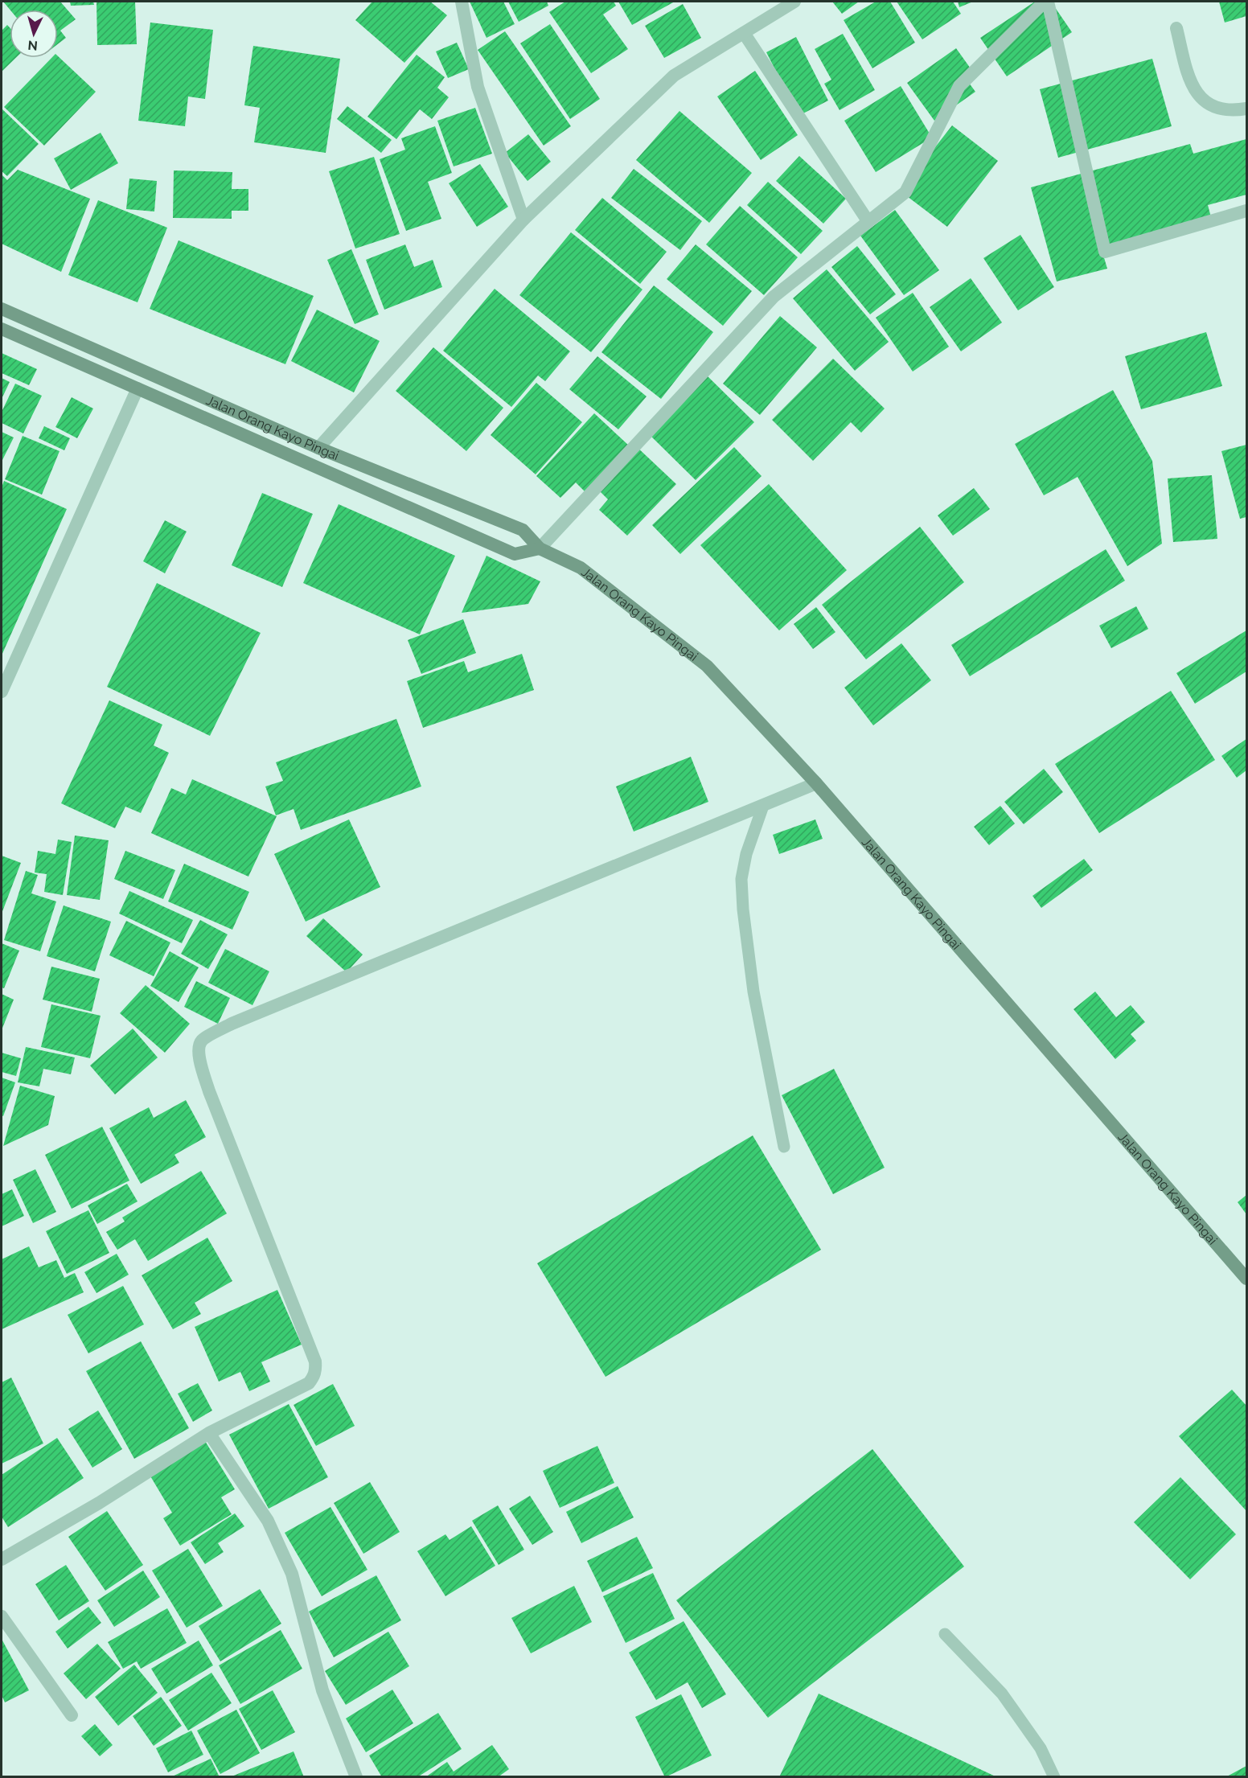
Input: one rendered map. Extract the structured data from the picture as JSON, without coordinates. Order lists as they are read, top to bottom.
{
  "streets": {
    "main road": ["Jalan Orang Kayo Pingai"]
  },
  "north": "bottom"
}
